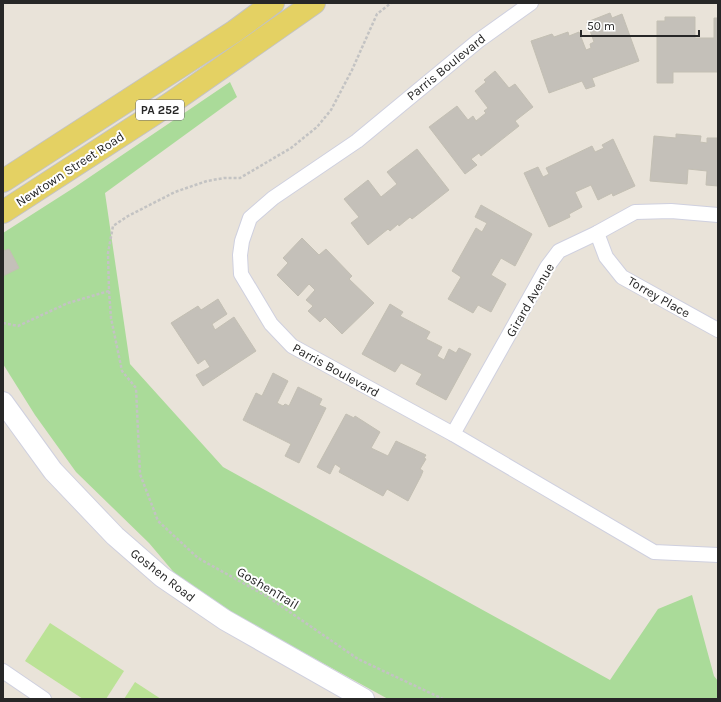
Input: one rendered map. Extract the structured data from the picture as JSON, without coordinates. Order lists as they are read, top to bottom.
{
  "streets": {
    "main road": ["PA 252", "Newtown Street Road", "Goshen Road"],
    "street": ["Parris Boulevard", "Torrey Place", "Girard Avenue"],
    "path": ["GoshenTrail"]
  },
  "crossings": [
    ["Parris Boulevard", "Girard Avenue"],
    ["Torrey Place", "Girard Avenue"]
  ],
  "scale_bar": "50 m"
}
